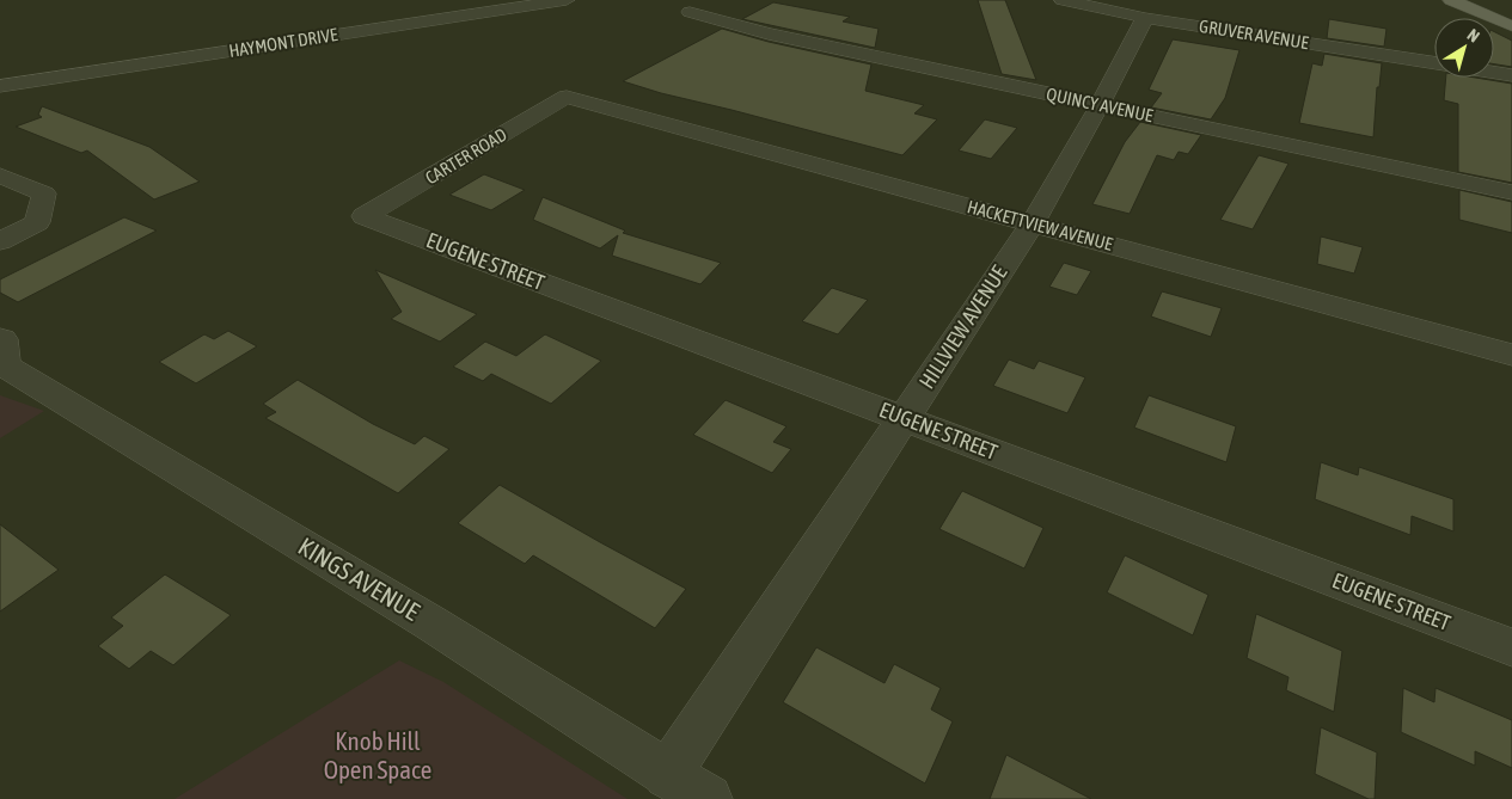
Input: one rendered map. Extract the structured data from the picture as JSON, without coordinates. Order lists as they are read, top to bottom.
{
  "streets": {
    "street": [
      "GRUVER AVENUE",
      "HAYMONT DRIVE",
      "QUINCY AVENUE",
      "CARTER ROAD",
      "HACKETTVIEW AVENUE",
      "EUGENE STREET",
      "HILLVIEW AVENUE",
      "KINGS AVENUE"
    ]
  },
  "crossings": [
    ["GRUVER AVENUE", "HILLVIEW AVENUE"],
    ["QUINCY AVENUE", "HILLVIEW AVENUE"],
    ["CARTER ROAD", "HACKETTVIEW AVENUE"],
    ["CARTER ROAD", "EUGENE STREET"],
    ["HACKETTVIEW AVENUE", "HILLVIEW AVENUE"],
    ["EUGENE STREET", "HILLVIEW AVENUE"],
    ["HILLVIEW AVENUE", "KINGS AVENUE"]
  ],
  "parks": ["Knob Hill Open Space"],
  "north": "top right"
}
